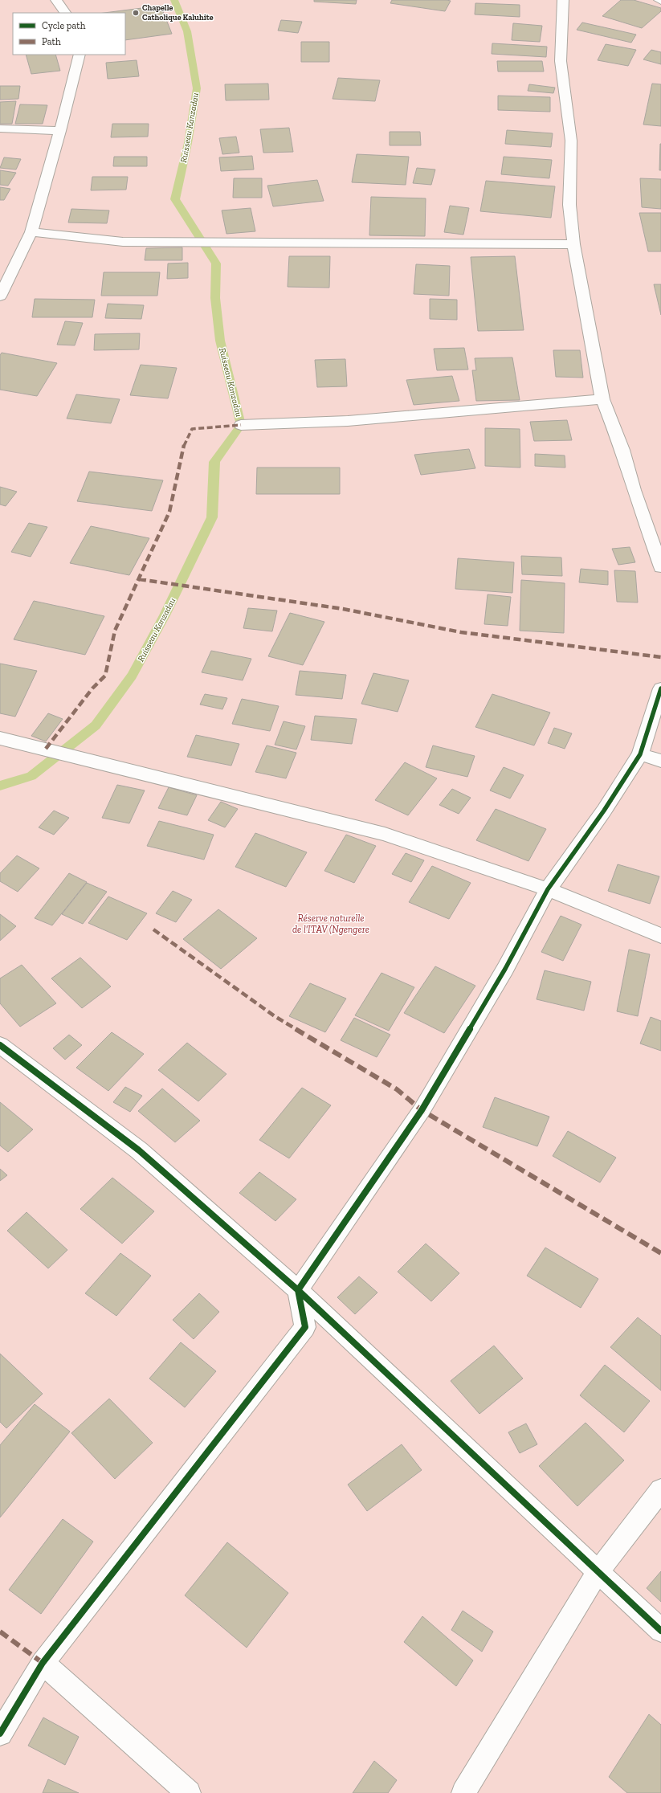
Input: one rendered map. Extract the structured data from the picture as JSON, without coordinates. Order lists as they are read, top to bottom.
{
  "water": ["Ruisseau Kanzadau"],
  "parks": ["Réserve naturelle de l'ITAV (Ngengere"],
  "places": ["Chapelle Catholique Kaluhite"],
  "legend": ["Cycle path", "Path"]
}
